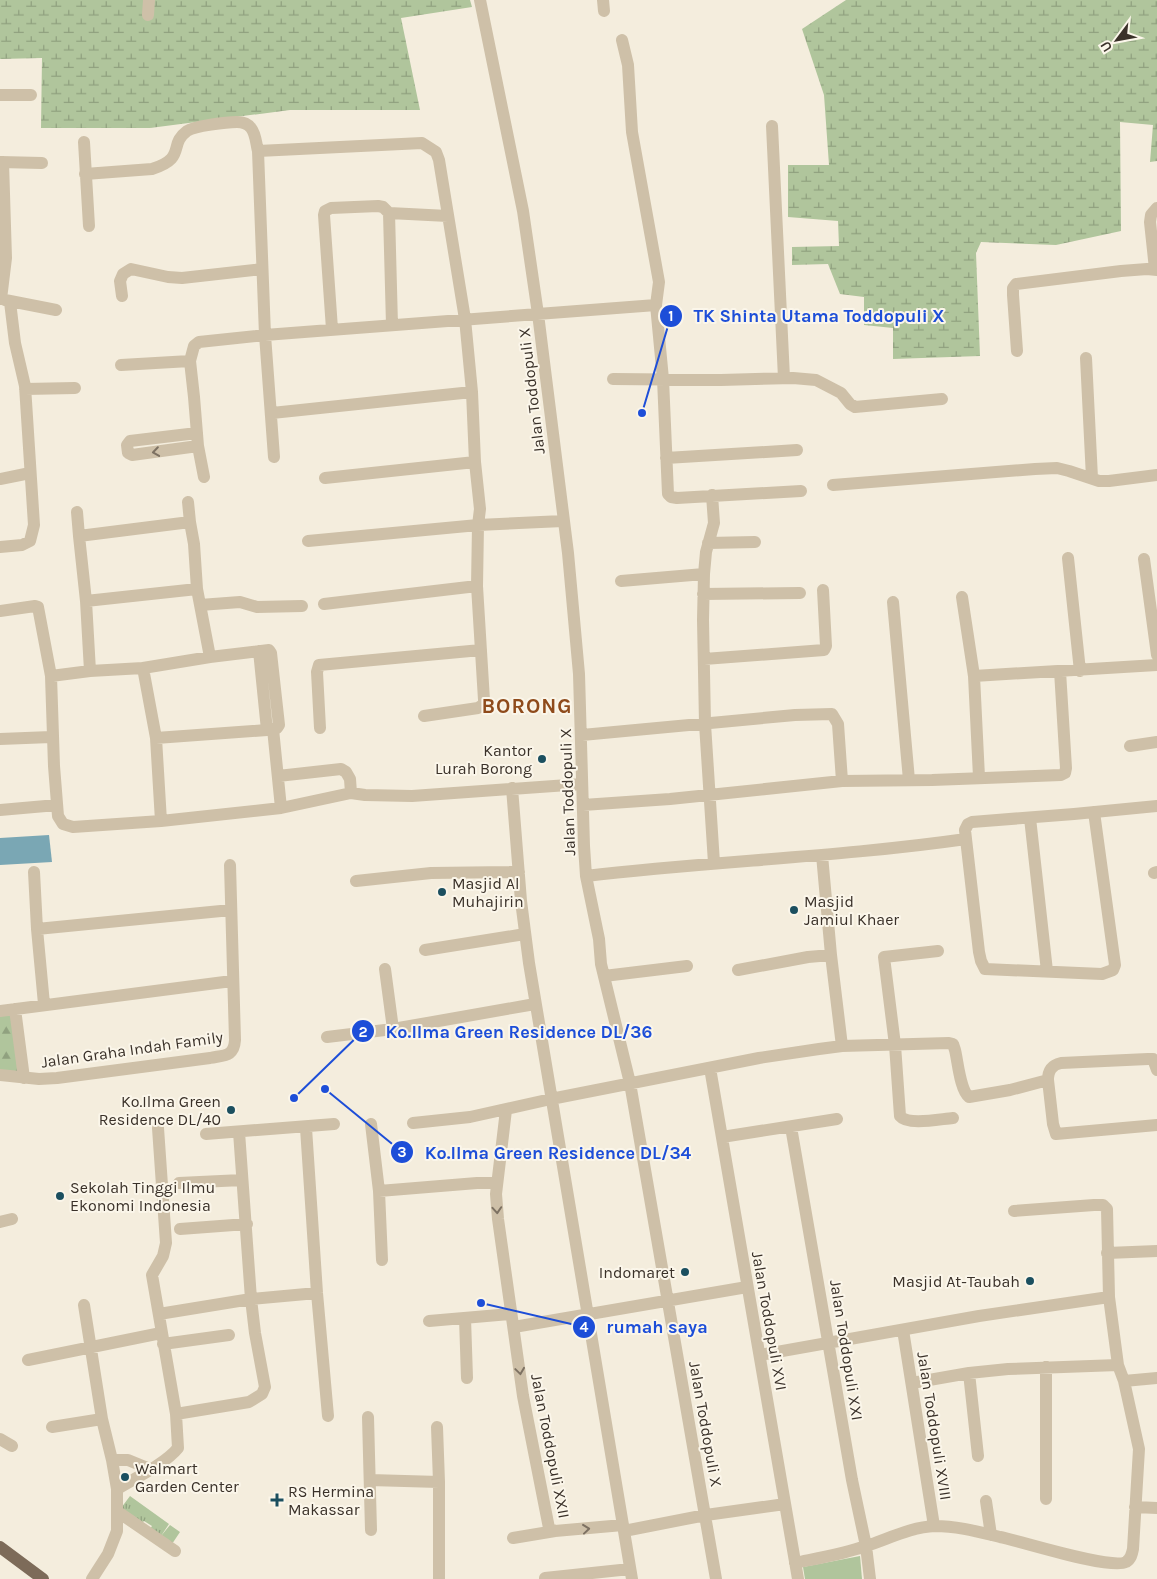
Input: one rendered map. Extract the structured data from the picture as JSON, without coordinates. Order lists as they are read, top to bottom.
{
  "streets": {
    "street": [
      "Jalan Toddopuli X",
      "Jalan Graha Indah Family",
      "Jalan Toddopuli XVI",
      "Jalan Toddopuli XXI",
      "Jalan Toddopuli XVIII",
      "Jalan Toddopuli XXII"
    ]
  },
  "crossings": [
    ["Jalan Toddopuli X", "Jalan Toddopuli XXII"],
    ["Jalan Toddopuli XVI", "Jalan Toddopuli XXII"]
  ],
  "districts": ["BORONG"],
  "places": {
    "other": [
      "TK Shinta Utama Toddopuli X",
      "Kantor Lurah Borong",
      "Masjid Al Muhajirin",
      "Masjid Jamiul Khaer",
      "Ko.Ilma Green Residence DL/34",
      "Ko.Ilma Green Residence DL/36",
      "Ko.Ilma Green Residence DL/40",
      "Sekolah Tinggi Ilmu Ekonomi Indonesia",
      "Indomaret",
      "Masjid At-Taubah",
      "rumah saya",
      "Walmart Garden Center"
    ],
    "health": ["RS Hermina Makassar"]
  },
  "north": "bottom left"
}
